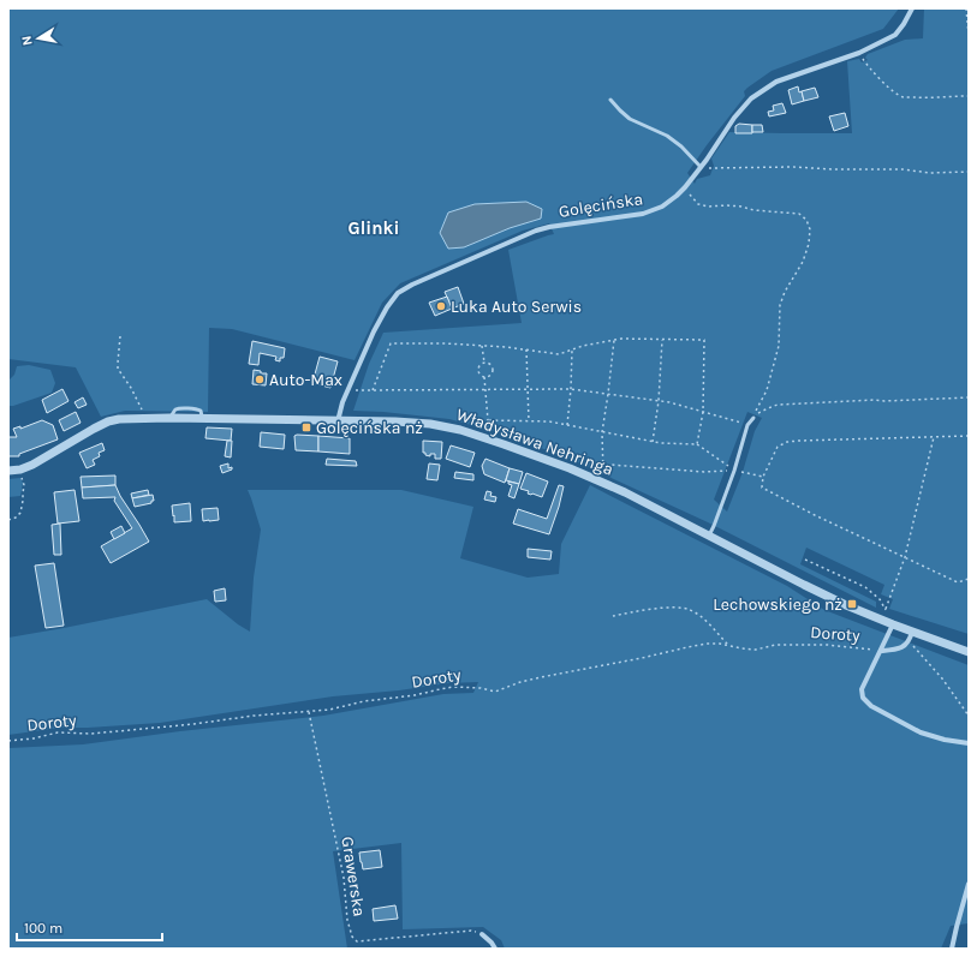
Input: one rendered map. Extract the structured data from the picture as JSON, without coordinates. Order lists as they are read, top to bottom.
{
  "streets": {
    "street": ["Golęcińska", "Władysława Nehringa", "Doroty"],
    "path": ["Grawerska"]
  },
  "crossings": [
    ["Golęcińska", "Władysława Nehringa"],
    ["Władysława Nehringa", "Doroty"],
    ["Doroty", "Grawerska"]
  ],
  "districts": ["Glinki"],
  "places": {
    "other": ["Luka Auto Serwis", "Auto-Max"],
    "transit": ["Golęcińska nż", "Lechowskiego nż"]
  },
  "scale_bar": "100 m",
  "north": "left"
}
